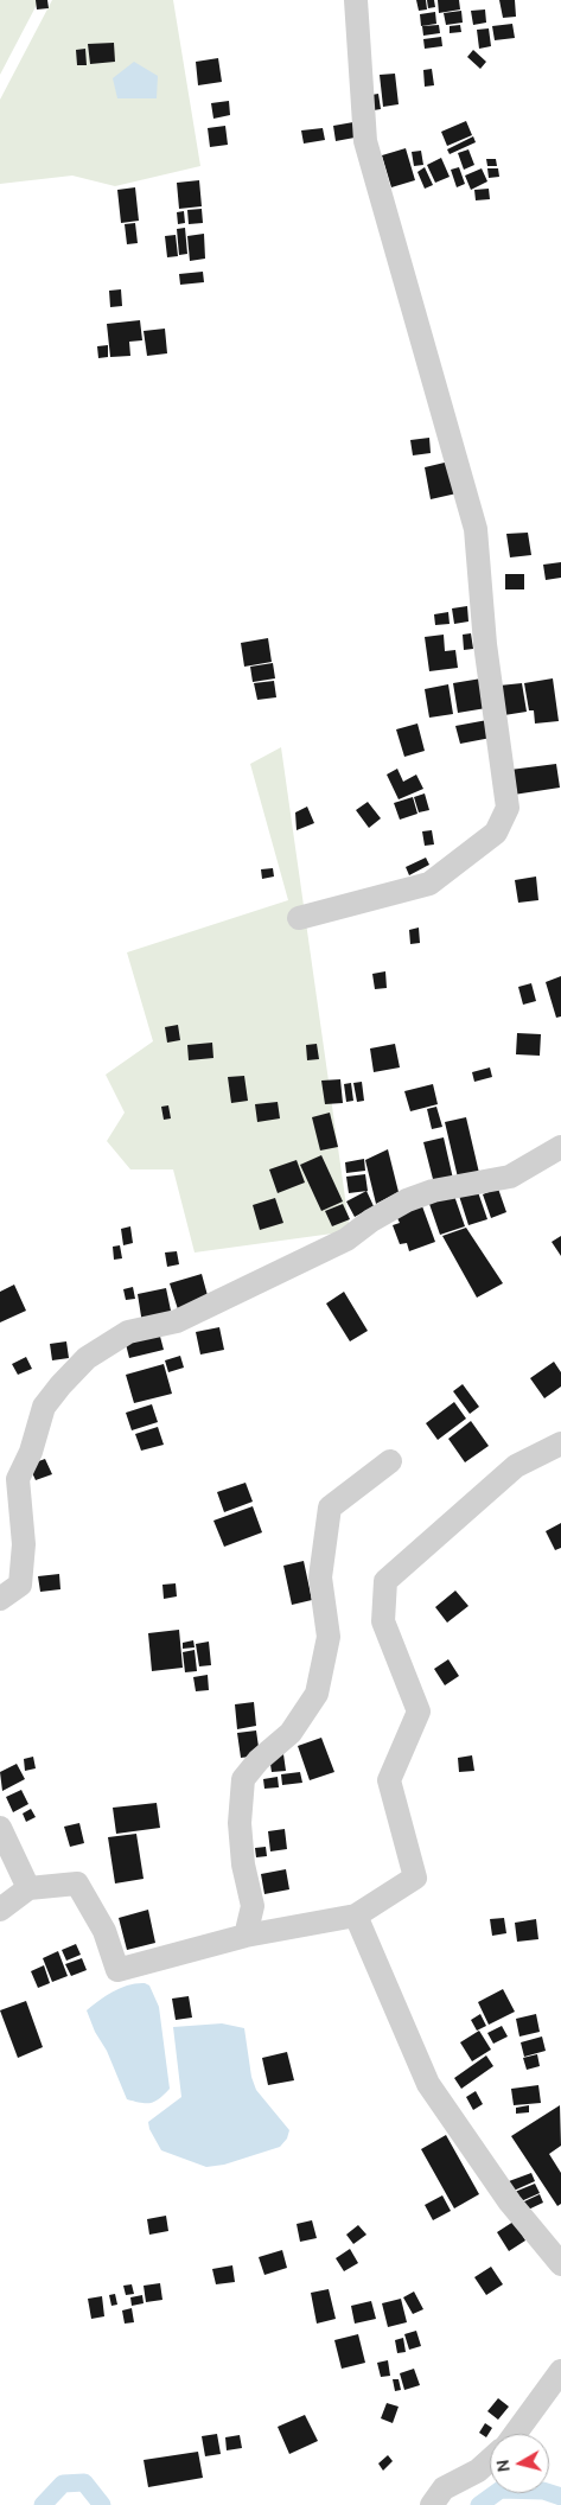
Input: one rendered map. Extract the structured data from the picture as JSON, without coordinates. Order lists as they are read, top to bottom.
{
  "north": "left"
}
